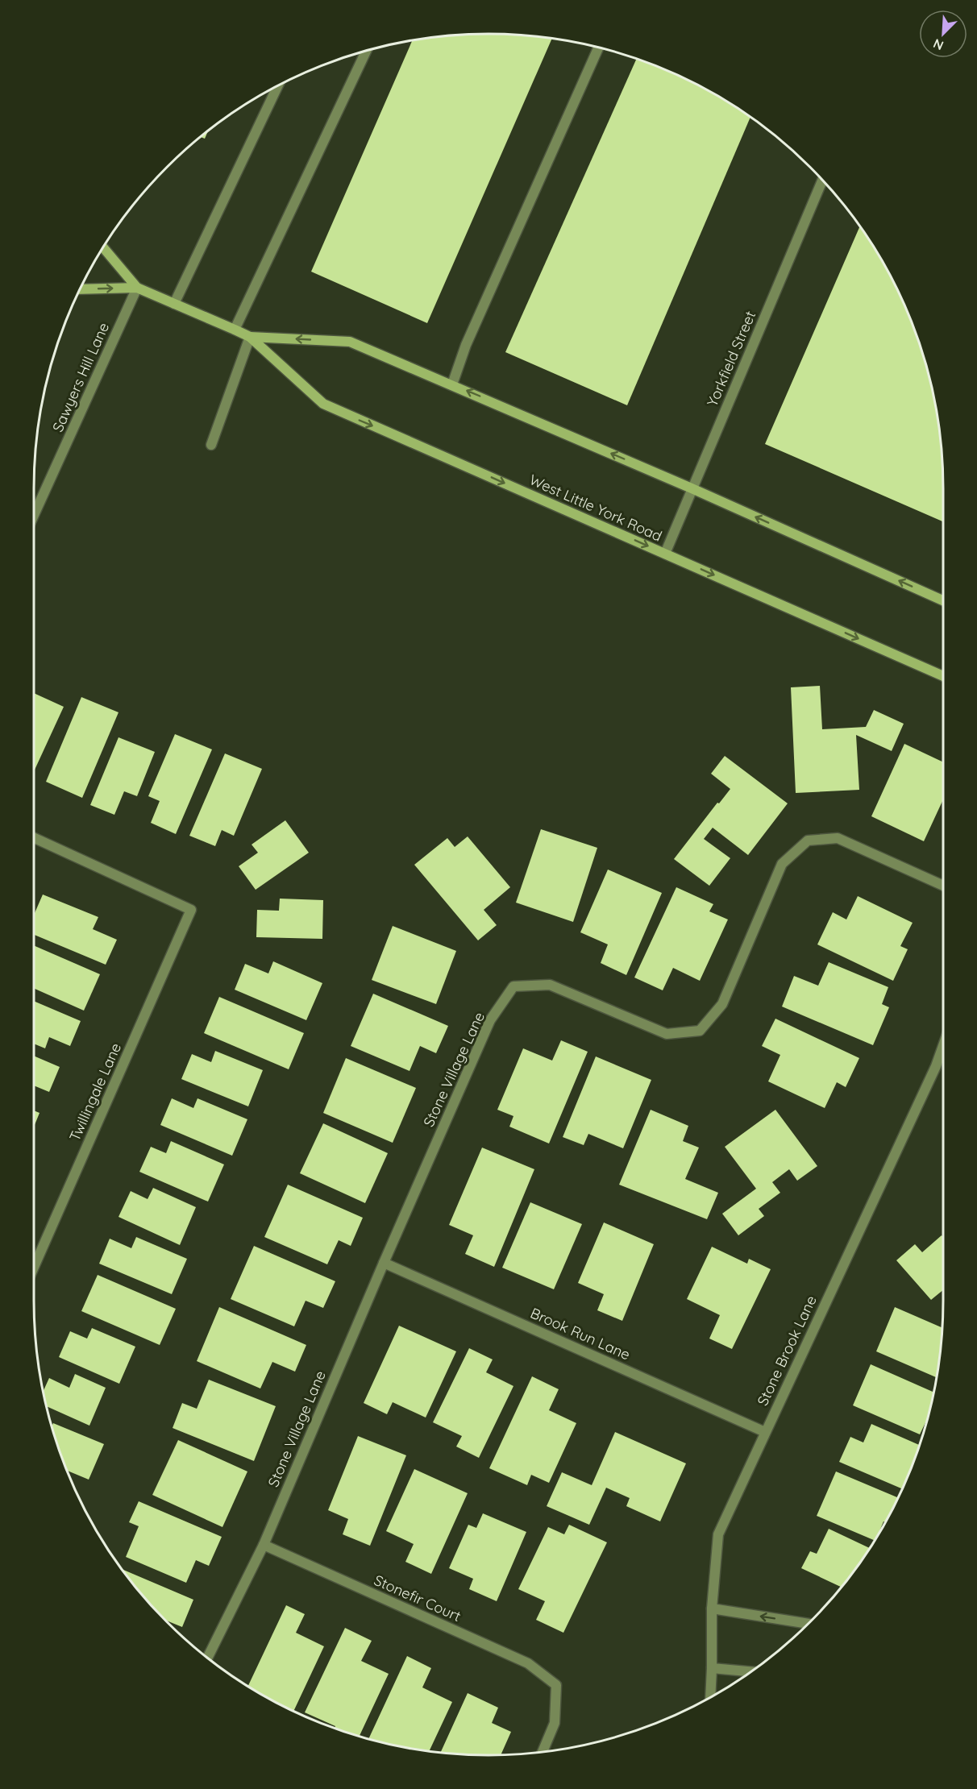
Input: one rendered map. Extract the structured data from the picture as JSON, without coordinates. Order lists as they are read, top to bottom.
{
  "streets": {
    "main road": ["West Little York Road"],
    "street": [
      "Yorkfield Street",
      "Sawyers Hill Lane",
      "Stone Village Lane",
      "Twillingale Lane",
      "Brook Run Lane",
      "Stone Brook Lane",
      "Stonefir Court"
    ]
  },
  "crossings": [
    ["Yorkfield Street", "West Little York Road"],
    ["Sawyers Hill Lane", "West Little York Road"],
    ["Stone Village Lane", "Brook Run Lane"],
    ["Stone Village Lane", "Stonefir Court"],
    ["Brook Run Lane", "Stone Brook Lane"]
  ],
  "north": "bottom left"
}
